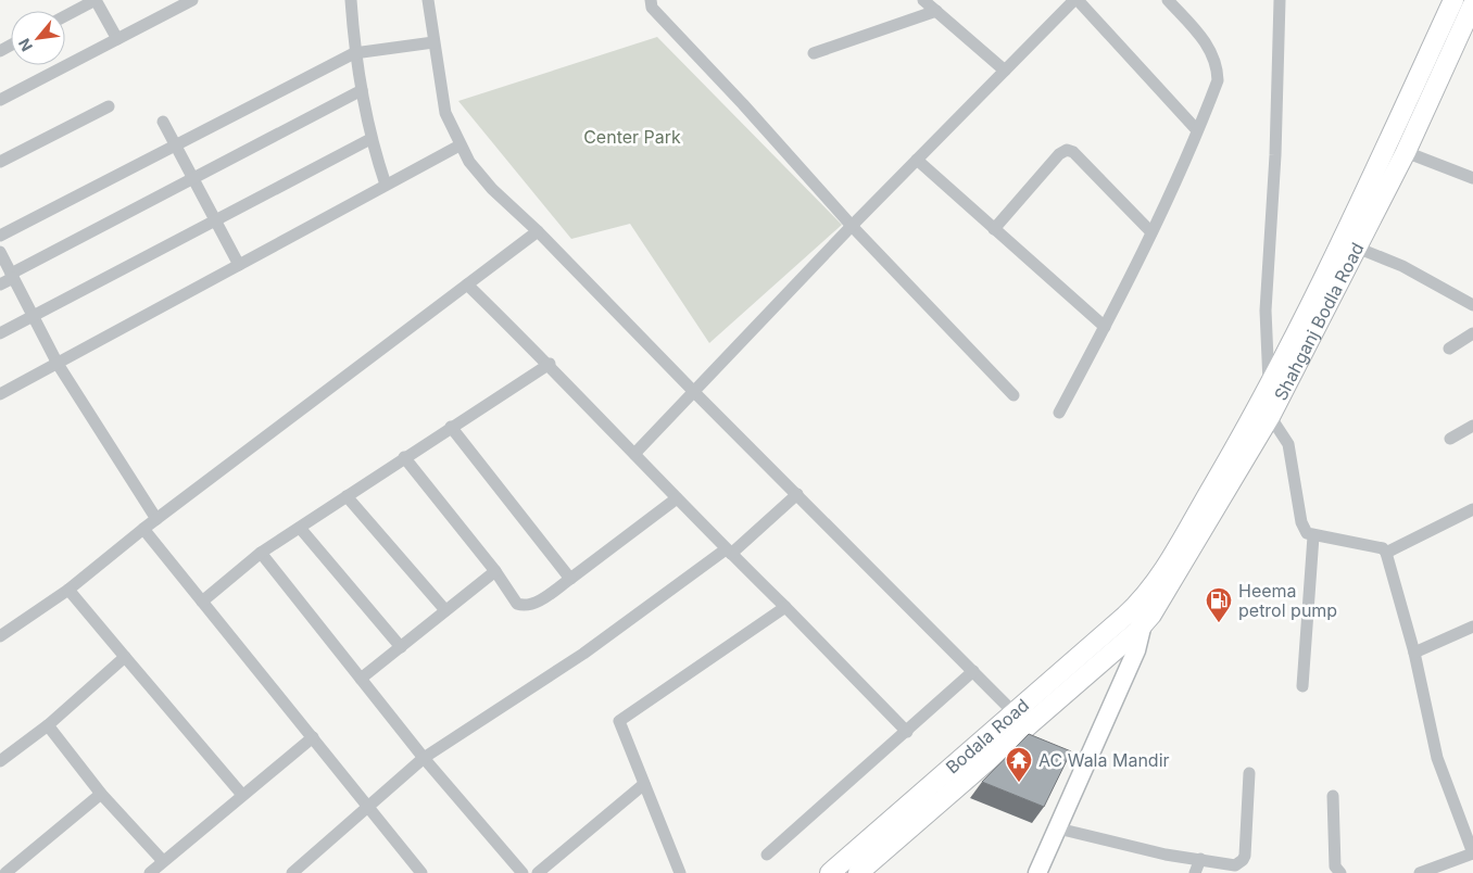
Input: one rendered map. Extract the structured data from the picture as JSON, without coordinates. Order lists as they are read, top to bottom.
{
  "streets": {
    "main road": ["Shahganj Bodla Road", "Bodala Road"]
  },
  "crossings": [
    ["Shahganj Bodla Road", "Bodala Road"]
  ],
  "parks": ["Center Park"],
  "places": {
    "fuel station": ["Heema petrol pump"],
    "temple": ["AC Wala Mandir"]
  },
  "north": "bottom left"
}
